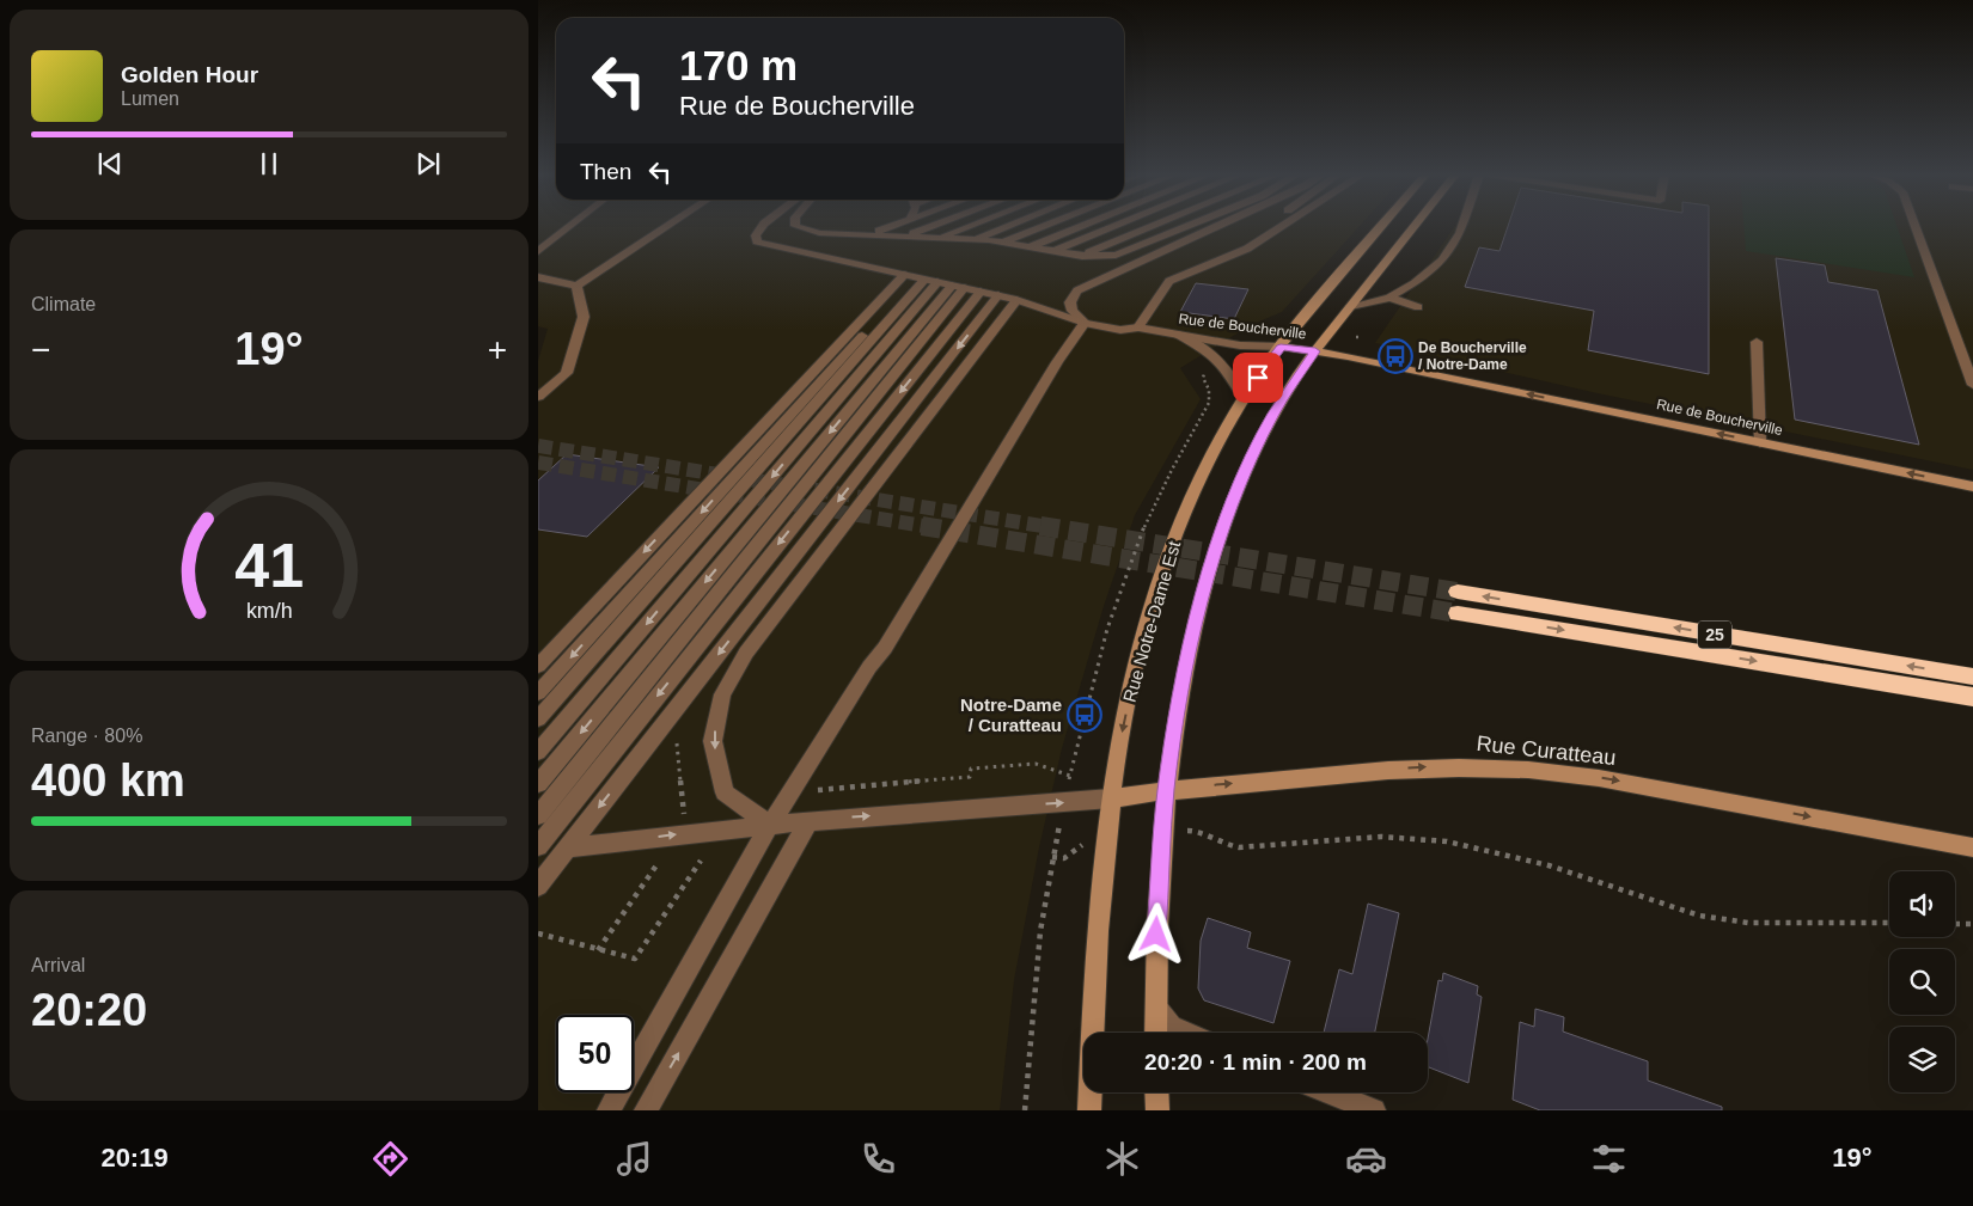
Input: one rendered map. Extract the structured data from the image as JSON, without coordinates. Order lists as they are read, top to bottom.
{
  "streets": {
    "highway": ["25"],
    "main road": ["Rue de Boucherville", "Rue Notre-Dame Est", "Rue Curatteau"]
  },
  "crossings": [
    ["Rue de Boucherville", "Rue Notre-Dame Est"],
    ["Rue Notre-Dame Est", "Rue Curatteau"]
  ],
  "one_way": ["Rue de Boucherville", "Rue Curatteau"],
  "places": {
    "bus stop": ["De Boucherville / Notre-Dame", "Notre-Dame / Curatteau"]
  },
  "page": {
    "turn": ["170 m", "Rue de Boucherville"],
    "song": ["Golden Hour", "Lumen"],
    "then": "Then",
    "tile": [
      "Climate",
      ["Range · 80%", "400 km"],
      ["Arrival", "20:20"]
    ],
    "heat": ["−", "19°", "+"],
    "limit": "50",
    "trip": "20:20 · 1 min · 200 m",
    "tabs": ["20:19", "19°"],
    "gauge": ["41", "km/h"]
  }
}
